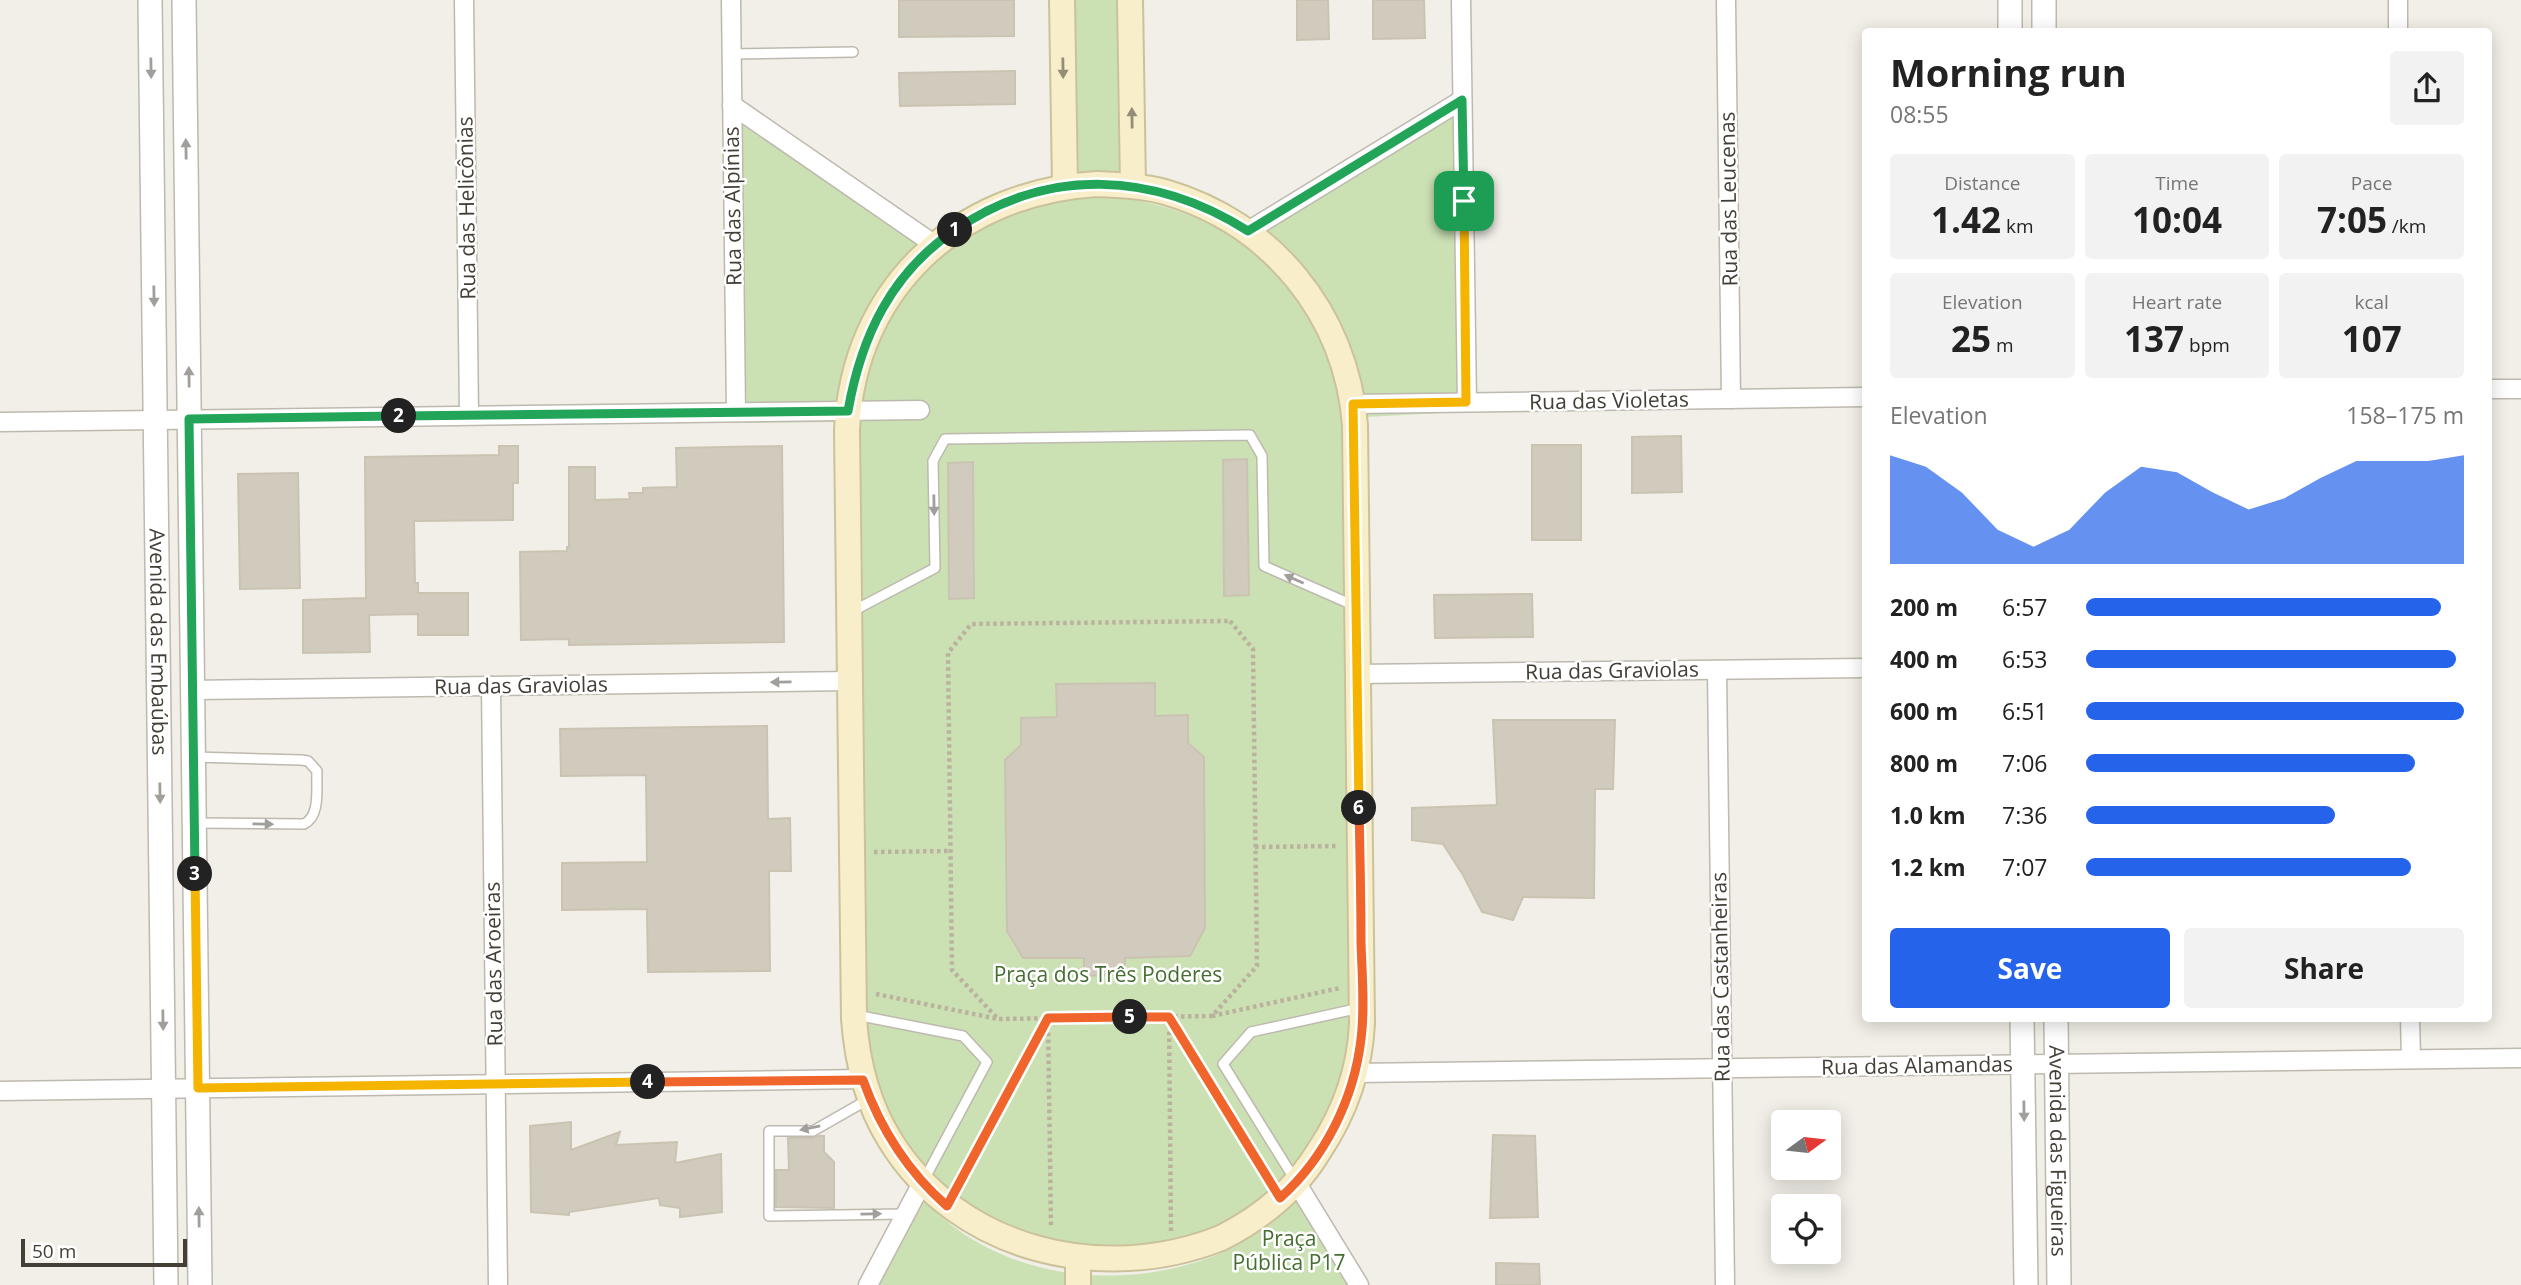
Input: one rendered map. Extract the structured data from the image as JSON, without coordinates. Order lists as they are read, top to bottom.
{
  "streets": {
    "street": [
      "Rua das Leucenas",
      "Rua das Alpínias",
      "Rua das Helicônias",
      "Rua das Violetas",
      "Avenida das Embaúbas",
      "Rua das Graviolas",
      "Rua das Aroeiras",
      "Rua das Castanheiras",
      "Rua das Alamandas",
      "Avenida das Figueiras"
    ]
  },
  "crossings": [
    ["Rua das Leucenas", "Rua das Violetas"],
    ["Avenida das Embaúbas", "Rua das Graviolas"],
    ["Rua das Graviolas", "Rua das Aroeiras"],
    ["Rua das Graviolas", "Rua das Castanheiras"],
    ["Rua das Castanheiras", "Rua das Alamandas"],
    ["Rua das Alamandas", "Avenida das Figueiras"]
  ],
  "parks": ["Praça dos Três Poderes", "Praça Pública P17"],
  "scale_bar": "50 m",
  "north": "right",
  "page": {
    "heading": ["Morning run", "08:55"],
    "stats": [
      ["Distance", "1.42 km"],
      ["Time", "10:04"],
      ["Pace", "7:05 /km"],
      ["Elevation", "25 m"],
      ["Heart rate", "137 bpm"],
      ["kcal", "107"]
    ],
    "pins": [
      "1",
      "2",
      "6",
      "3",
      "5",
      "4"
    ],
    "chart": ["Elevation", "158–175 m"],
    "list": [
      {
        "name": "200 m",
        "note": "6:57"
      },
      {
        "name": "400 m",
        "note": "6:53"
      },
      {
        "name": "600 m",
        "note": "6:51"
      },
      {
        "name": "800 m",
        "note": "7:06"
      },
      {
        "name": "1.0 km",
        "note": "7:36"
      },
      {
        "name": "1.2 km",
        "note": "7:07"
      }
    ],
    "buttons": ["Save", "Share"],
    "scale": "50 m"
  }
}
